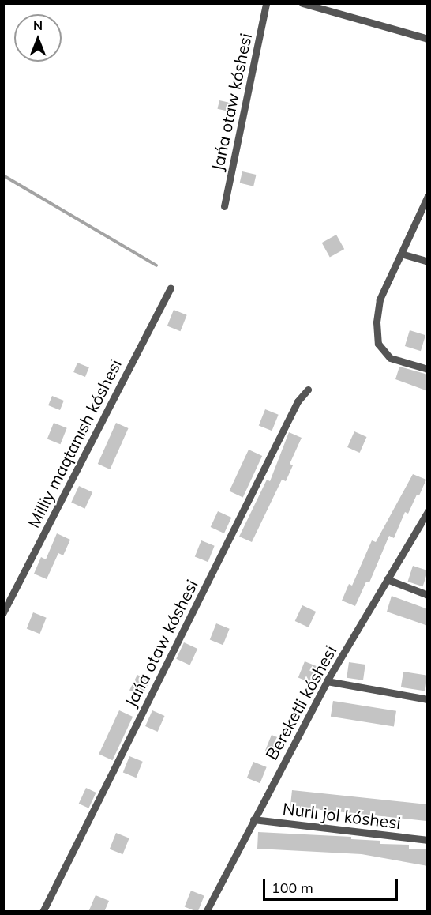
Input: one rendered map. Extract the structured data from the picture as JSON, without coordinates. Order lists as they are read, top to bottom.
{
  "streets": {
    "street": [
      "Jańa otaw kóshesi",
      "Milliy maqtanısh kóshesi",
      "Bereketli kóshesi",
      "Nurlı jol kóshesi"
    ]
  },
  "crossings": [
    ["Bereketli kóshesi", "Nurlı jol kóshesi"]
  ],
  "scale_bar": "100 m",
  "north": "top"
}
